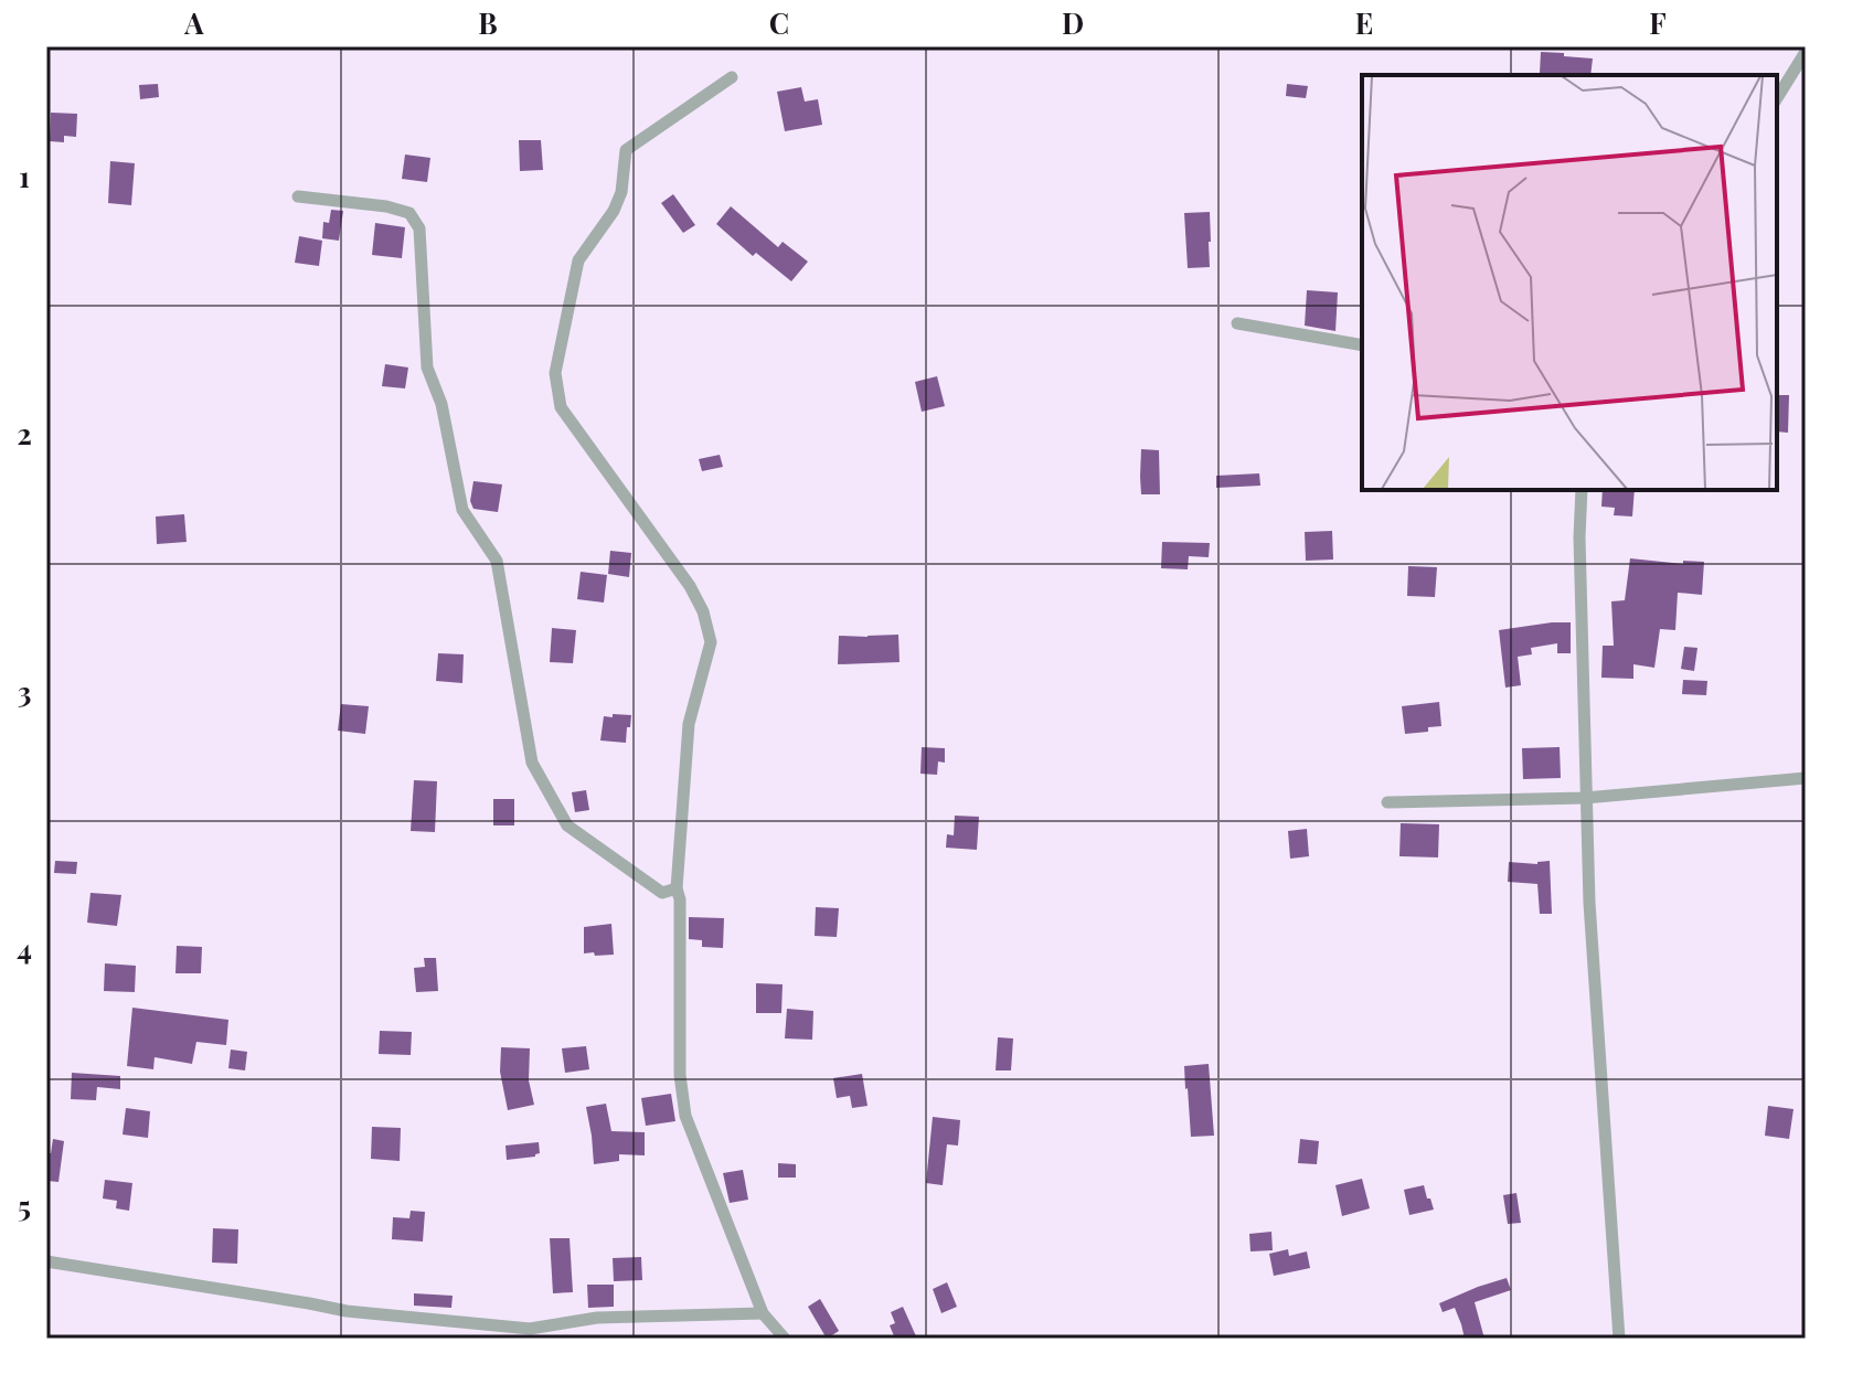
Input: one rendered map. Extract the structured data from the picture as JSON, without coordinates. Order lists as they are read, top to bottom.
{
  "grid": {
    "columns": [
      "A",
      "B",
      "C",
      "D",
      "E",
      "F"
    ],
    "rows": [
      "1",
      "2",
      "3",
      "4",
      "5"
    ]
  }
}
